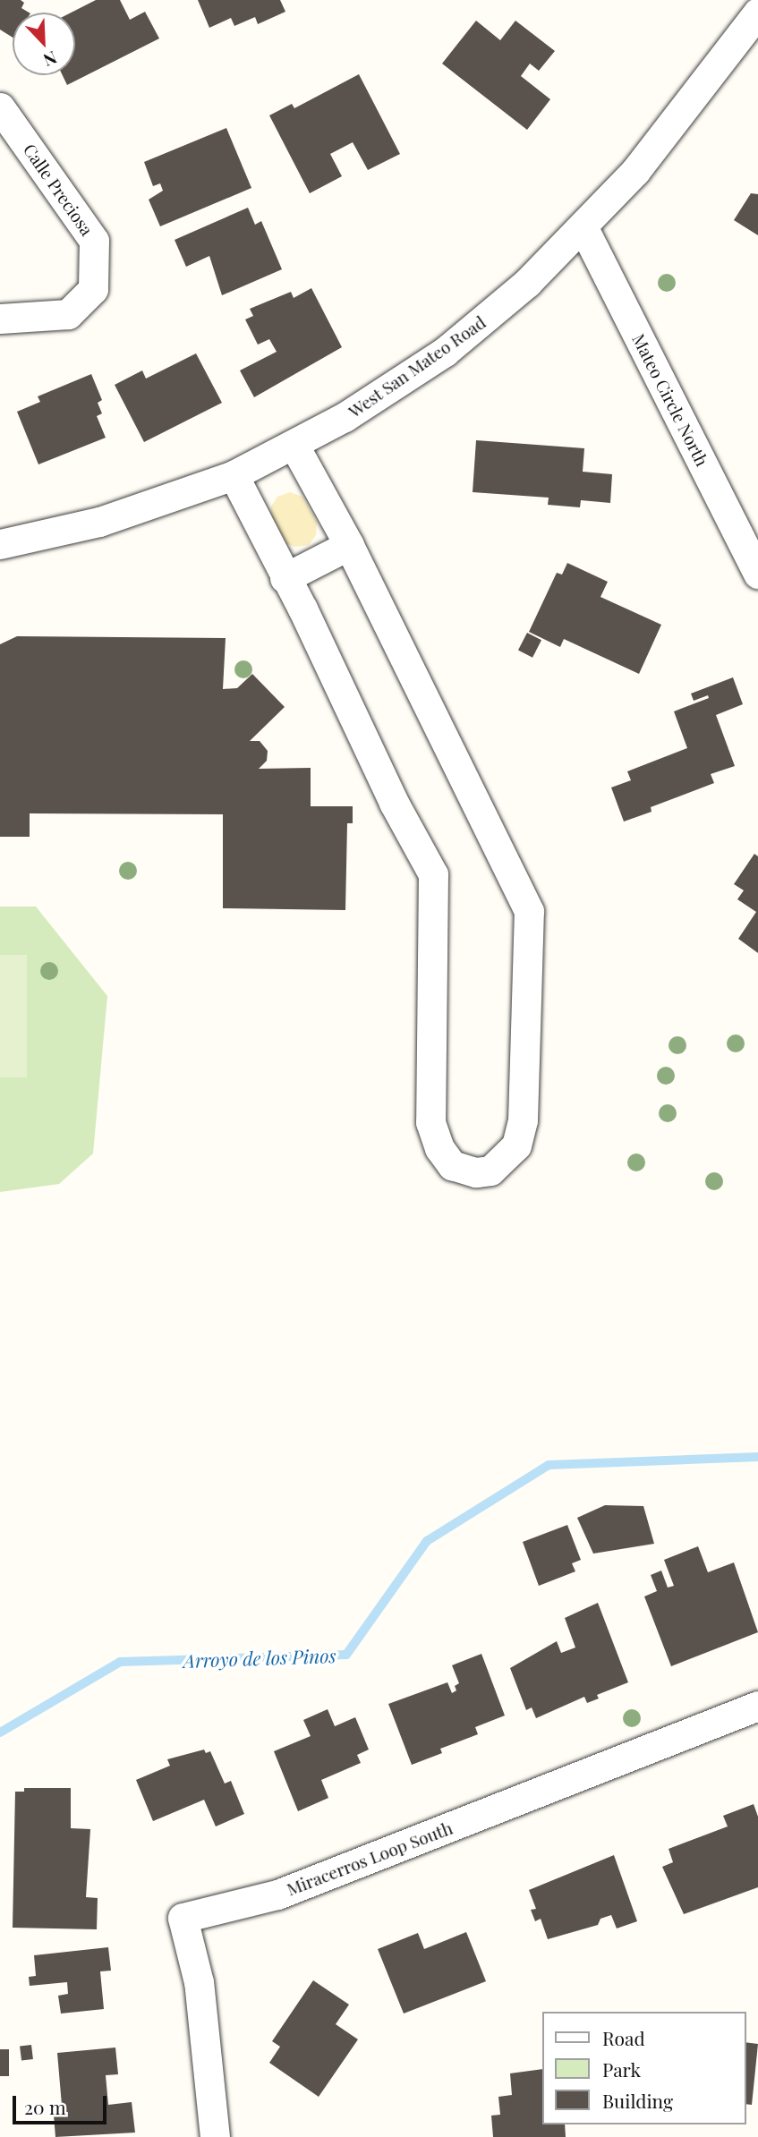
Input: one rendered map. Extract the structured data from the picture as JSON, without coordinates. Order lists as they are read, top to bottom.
{
  "streets": {
    "street": [
      "Calle Preciosa",
      "West San Mateo Road",
      "Mateo Circle North",
      "Miracerros Loop South"
    ]
  },
  "crossings": [
    ["West San Mateo Road", "Mateo Circle North"]
  ],
  "water": ["Arroyo de los Pinos"],
  "legend": ["Road", "Park", "Building"],
  "scale_bar": "20 m",
  "north": "bottom right"
}
